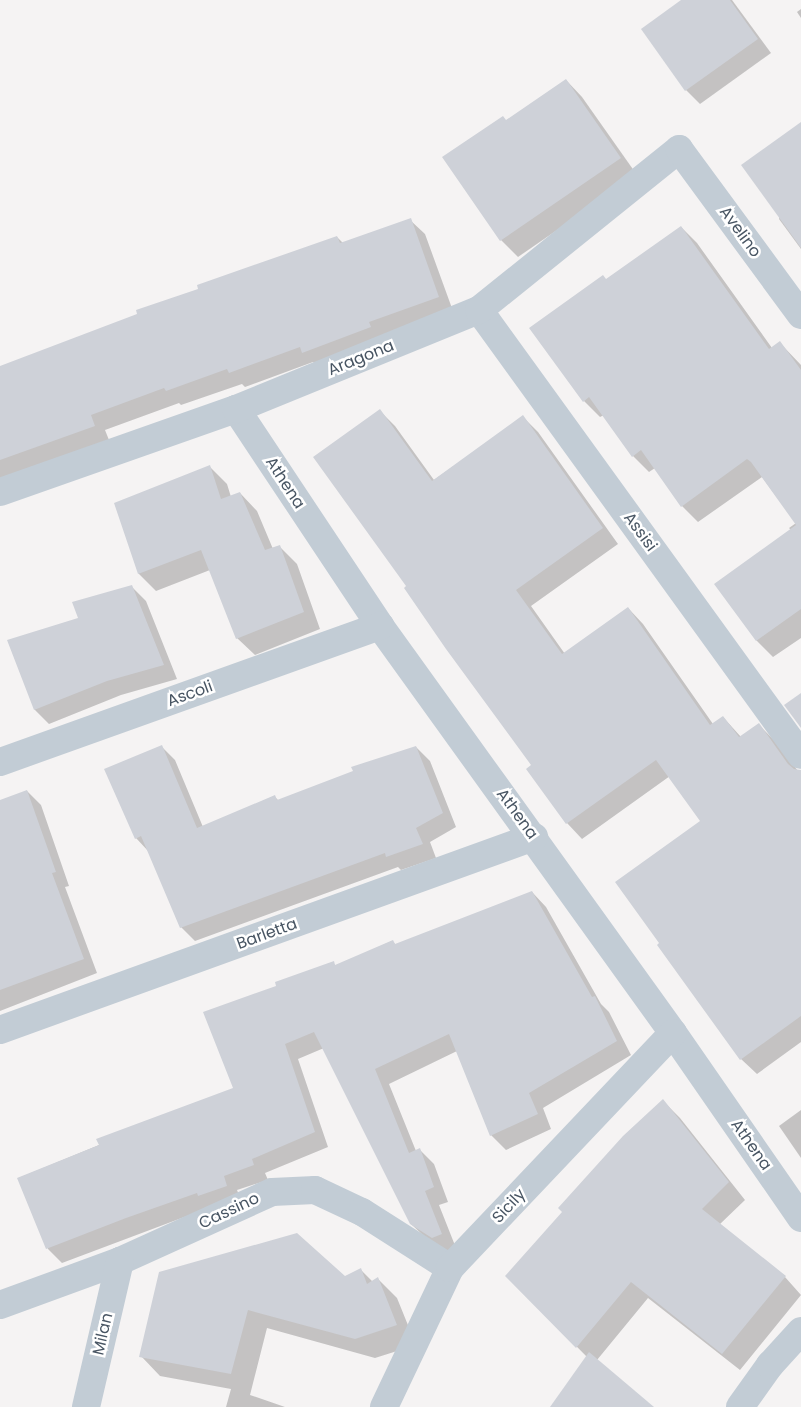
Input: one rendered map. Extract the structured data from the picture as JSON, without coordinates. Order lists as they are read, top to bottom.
{
  "streets": {
    "street": [
      "Avelino",
      "Aragona",
      "Athena",
      "Assisi",
      "Ascoli",
      "Barletta",
      "Sicily",
      "Cassino",
      "Milan"
    ]
  },
  "crossings": [
    ["Avelino", "Aragona"],
    ["Aragona", "Athena"],
    ["Aragona", "Assisi"],
    ["Athena", "Ascoli"],
    ["Athena", "Barletta"],
    ["Athena", "Sicily"],
    ["Sicily", "Cassino"],
    ["Cassino", "Milan"]
  ]
}
